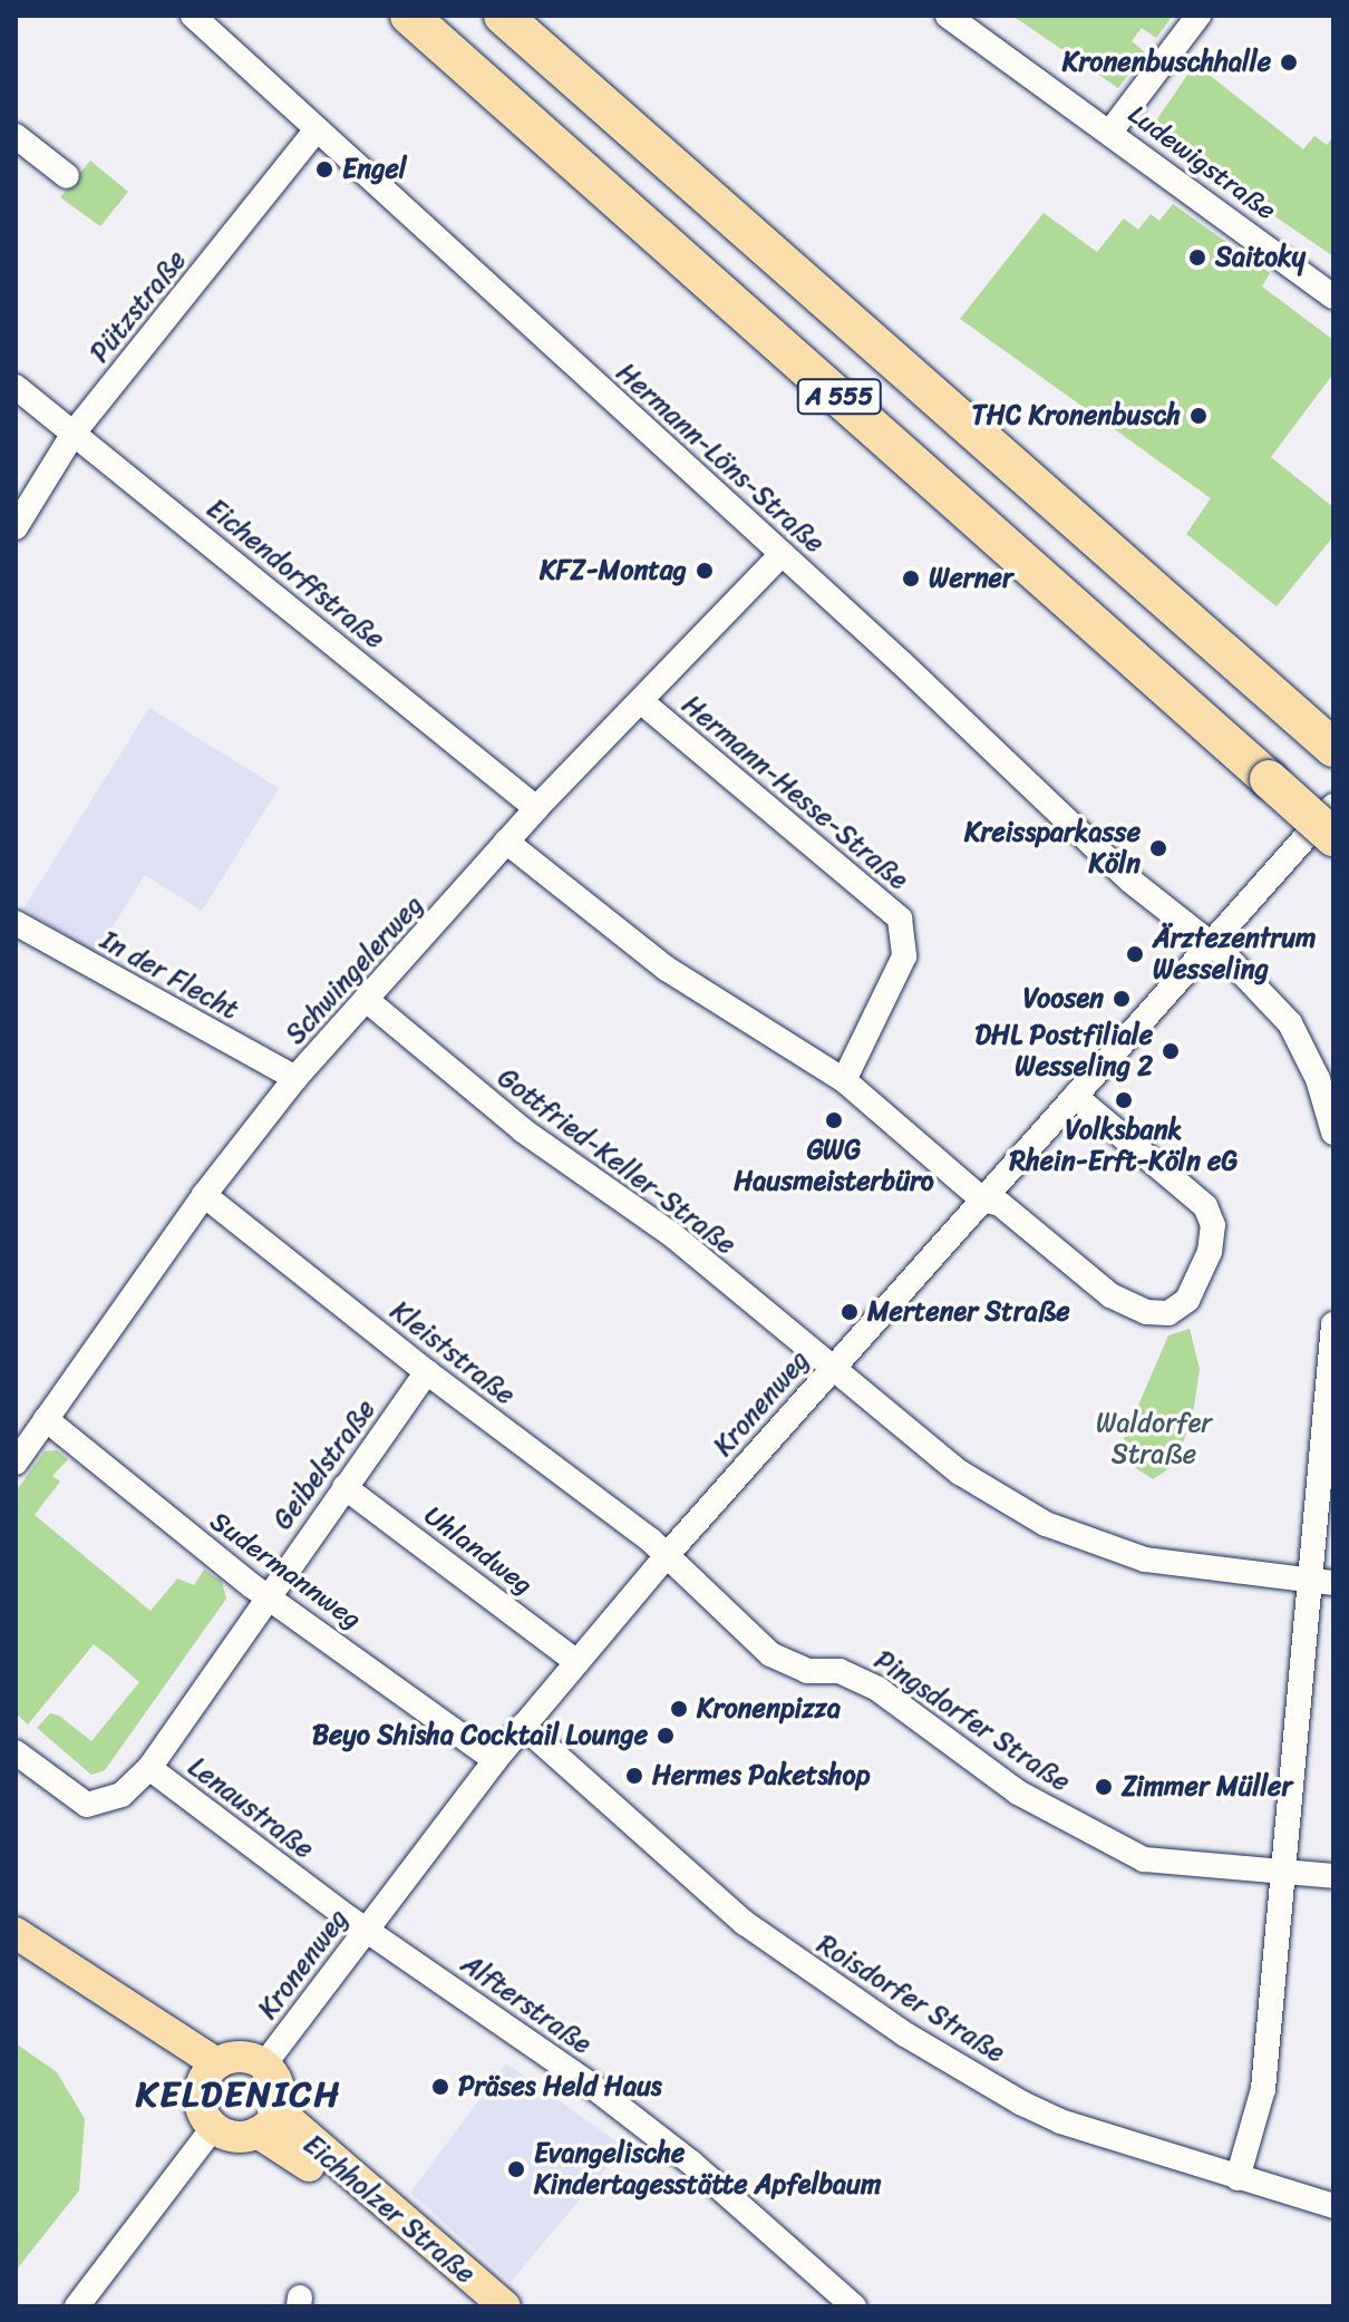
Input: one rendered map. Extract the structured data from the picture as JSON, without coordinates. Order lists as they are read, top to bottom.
{
  "streets": {
    "highway": ["A 555"],
    "main road": ["Eichholzer Straße"],
    "street": [
      "Ludewigstraße",
      "Pützstraße",
      "Hermann-Löns-Straße",
      "Eichendorffstraße",
      "Hermann-Hesse-Straße",
      "Schwingelerweg",
      "In der Flecht",
      "Gottfried-Keller-Straße",
      "Kleiststraße",
      "Kronenweg",
      "Geibelstraße",
      "Uhlandweg",
      "Sudermannweg",
      "Pingsdorfer Straße",
      "Lenaustraße",
      "Roisdorfer Straße",
      "Alfterstraße"
    ]
  },
  "crossings": [
    ["Pützstraße", "Hermann-Löns-Straße"],
    ["Pützstraße", "Eichendorffstraße"],
    ["Hermann-Löns-Straße", "Schwingelerweg"],
    ["Hermann-Löns-Straße", "Kronenweg"],
    ["Eichendorffstraße", "Schwingelerweg"],
    ["Hermann-Hesse-Straße", "Schwingelerweg"],
    ["Schwingelerweg", "In der Flecht"],
    ["Schwingelerweg", "Gottfried-Keller-Straße"],
    ["Schwingelerweg", "Kleiststraße"],
    ["Schwingelerweg", "Sudermannweg"],
    ["Gottfried-Keller-Straße", "Kronenweg"],
    ["Kleiststraße", "Kronenweg"],
    ["Kleiststraße", "Geibelstraße"],
    ["Kleiststraße", "Pingsdorfer Straße"],
    ["Kronenweg", "Uhlandweg"],
    ["Kronenweg", "Sudermannweg"],
    ["Kronenweg", "Pingsdorfer Straße"],
    ["Kronenweg", "Lenaustraße"],
    ["Kronenweg", "Roisdorfer Straße"],
    ["Kronenweg", "Alfterstraße"],
    ["Kronenweg", "Eichholzer Straße"],
    ["Geibelstraße", "Uhlandweg"],
    ["Geibelstraße", "Sudermannweg"],
    ["Geibelstraße", "Lenaustraße"],
    ["Lenaustraße", "Alfterstraße"]
  ],
  "districts": ["KELDENICH"],
  "parks": ["Waldorfer Straße"],
  "places": [
    "Kronenbuschhalle",
    "Engel",
    "Saitoky",
    "THC Kronenbusch",
    "KFZ-Montag",
    "Werner",
    "Kreissparkasse Köln",
    "Ärztezentrum Wesseling",
    "Voosen",
    "DHL Postfiliale Wesseling 2",
    "Volksbank Rhein-Erft-Köln eG",
    "GWG Hausmeisterbüro",
    "Mertener Straße",
    "Kronenpizza",
    "Beyo Shisha Cocktail Lounge",
    "Hermes Paketshop",
    "Zimmer Müller",
    "Präses Held Haus",
    "Evangelische Kindertagesstätte Apfelbaum"
  ]
}
